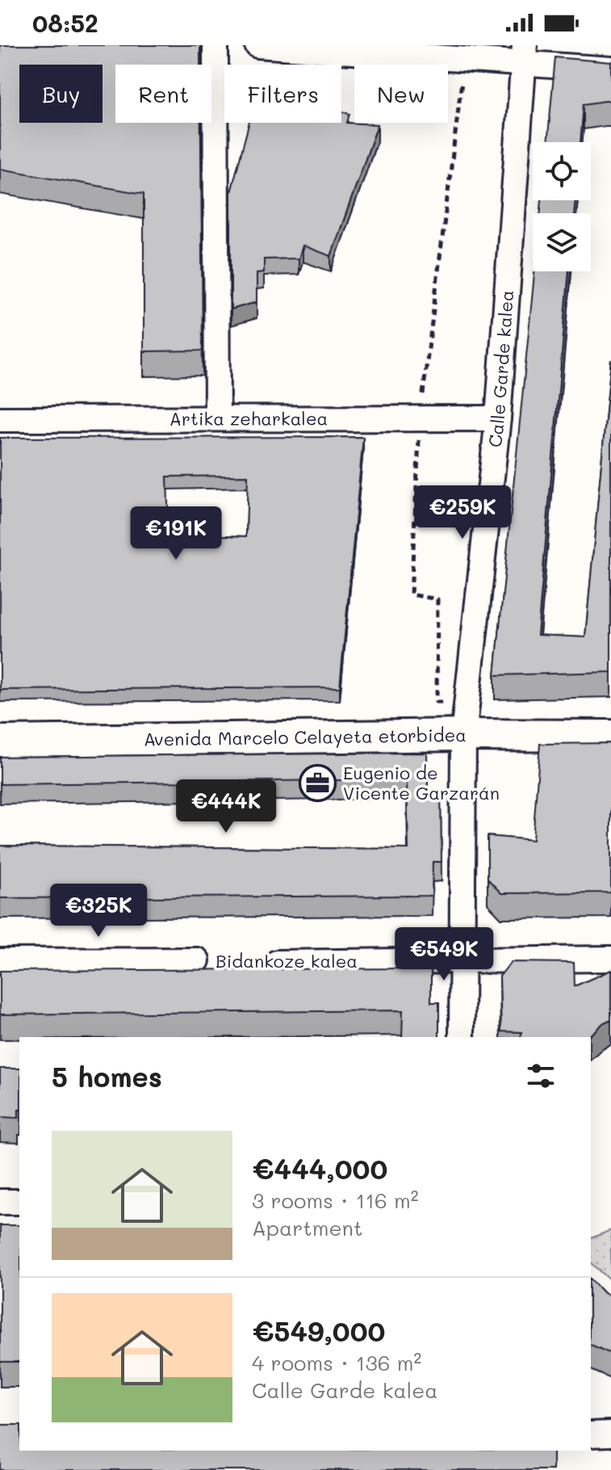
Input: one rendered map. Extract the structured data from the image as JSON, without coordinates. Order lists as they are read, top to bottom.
{
  "streets": {
    "main road": ["Avenida Marcelo Celayeta etorbidea"],
    "street": ["Calle Garde kalea", "Artika zeharkalea", "Bidankoze kalea"]
  },
  "crossings": [
    ["Calle Garde kalea", "Artika zeharkalea"],
    ["Calle Garde kalea", "Avenida Marcelo Celayeta etorbidea"],
    ["Calle Garde kalea", "Bidankoze kalea"]
  ],
  "places": {
    "office": ["Eugenio de Vicente Garzarán"]
  },
  "page": {
    "status": "08:52",
    "chip": [
      "Buy",
      "Rent",
      "Filters",
      "New"
    ],
    "price": [
      "€259K",
      "€191K",
      "€444K",
      "€325K",
      "€549K"
    ],
    "heading": "5 homes",
    "list": [
      {
        "name": "€444,000",
        "note": "3 rooms · 116 m² · Apartment"
      },
      {
        "name": "€549,000",
        "note": "4 rooms · 136 m² · Calle Garde kalea"
      }
    ]
  }
}
